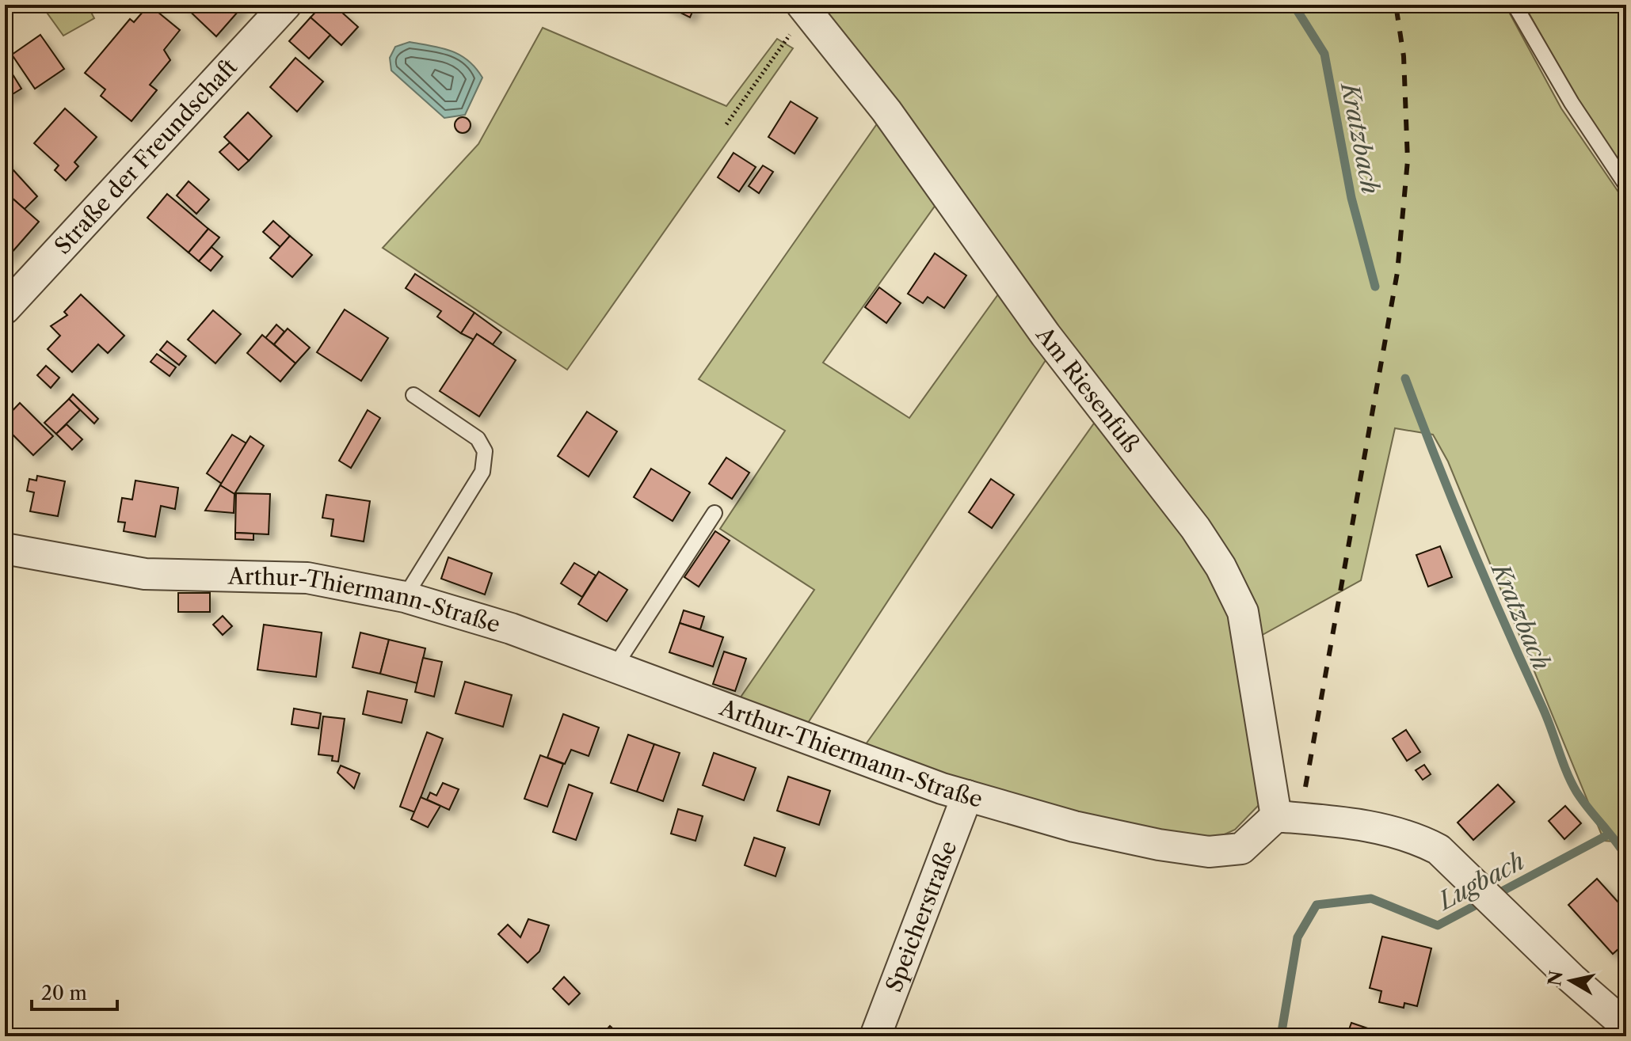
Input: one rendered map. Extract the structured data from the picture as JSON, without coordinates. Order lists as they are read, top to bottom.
{
  "streets": {
    "street": [
      "Straße der Freundschaft",
      "Am Riesenfuß",
      "Arthur-Thiermann-Straße",
      "Speicherstraße"
    ]
  },
  "crossings": [
    ["Am Riesenfuß", "Arthur-Thiermann-Straße"],
    ["Arthur-Thiermann-Straße", "Speicherstraße"]
  ],
  "water": ["Kratzbach", "Lugbach"],
  "scale_bar": "20 m",
  "north": "left"
}
